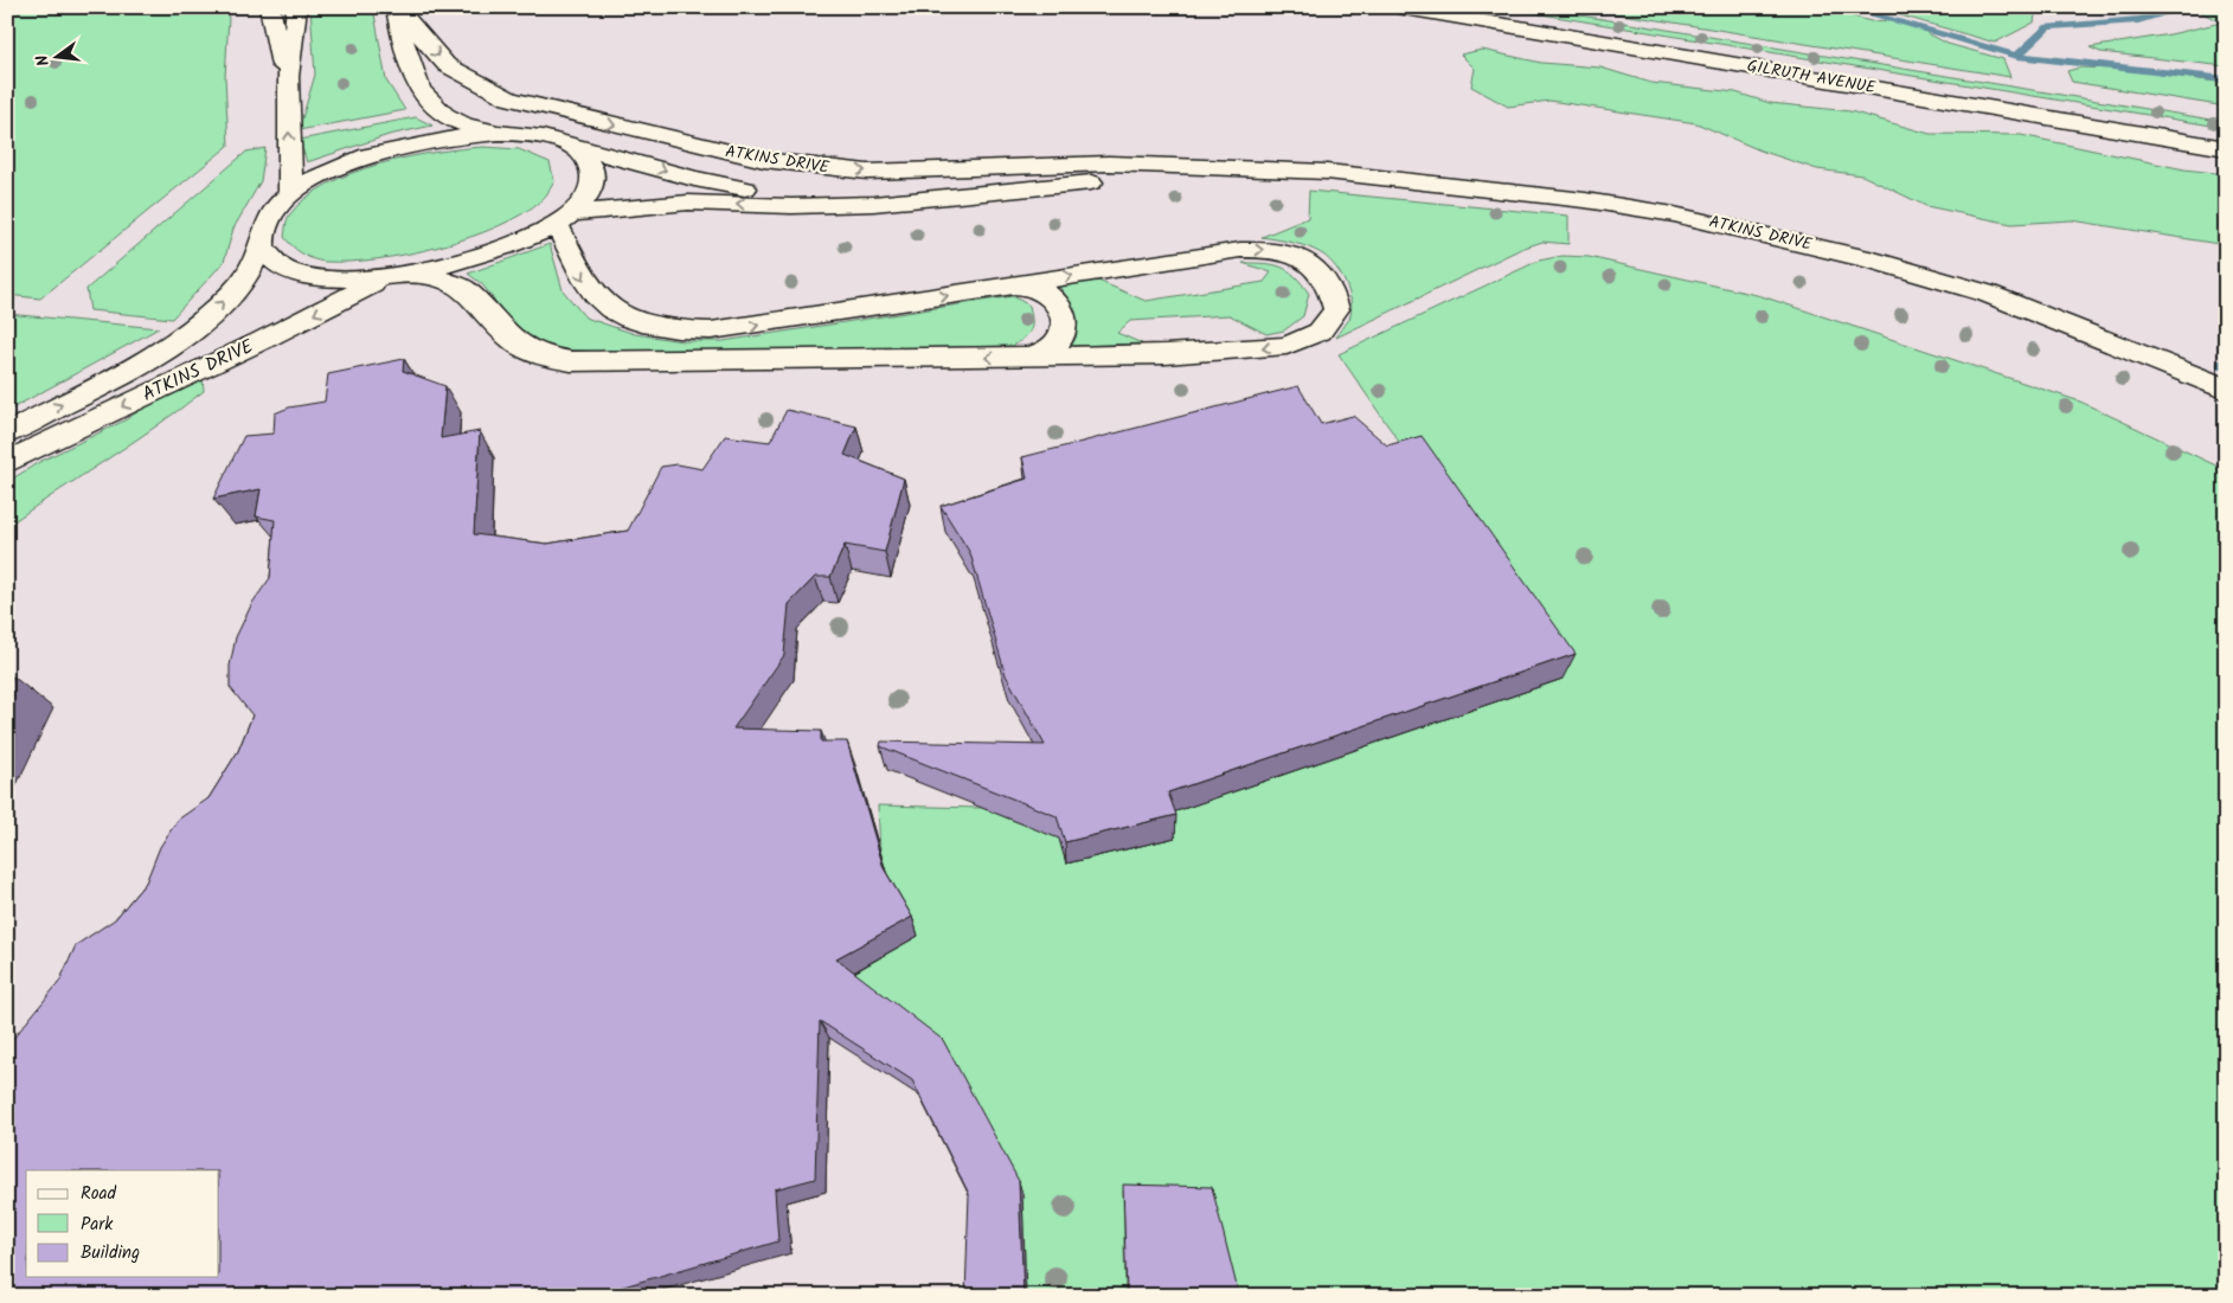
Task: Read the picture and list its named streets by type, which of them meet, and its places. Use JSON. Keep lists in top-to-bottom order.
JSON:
{
  "streets": {
    "street": ["GILRUTH AVENUE", "ATKINS DRIVE"]
  },
  "legend": ["Road", "Park", "Building"],
  "north": "left"
}
